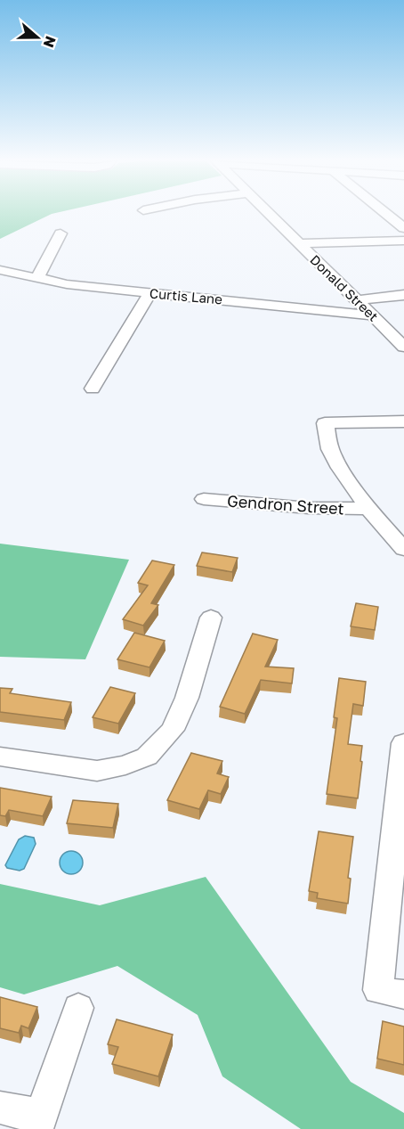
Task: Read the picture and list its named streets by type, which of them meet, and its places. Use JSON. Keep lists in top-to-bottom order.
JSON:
{
  "streets": {
    "street": ["Donald Street", "Curtis Lane", "Gendron Street"]
  },
  "crossings": [
    ["Donald Street", "Curtis Lane"]
  ],
  "north": "right"
}
